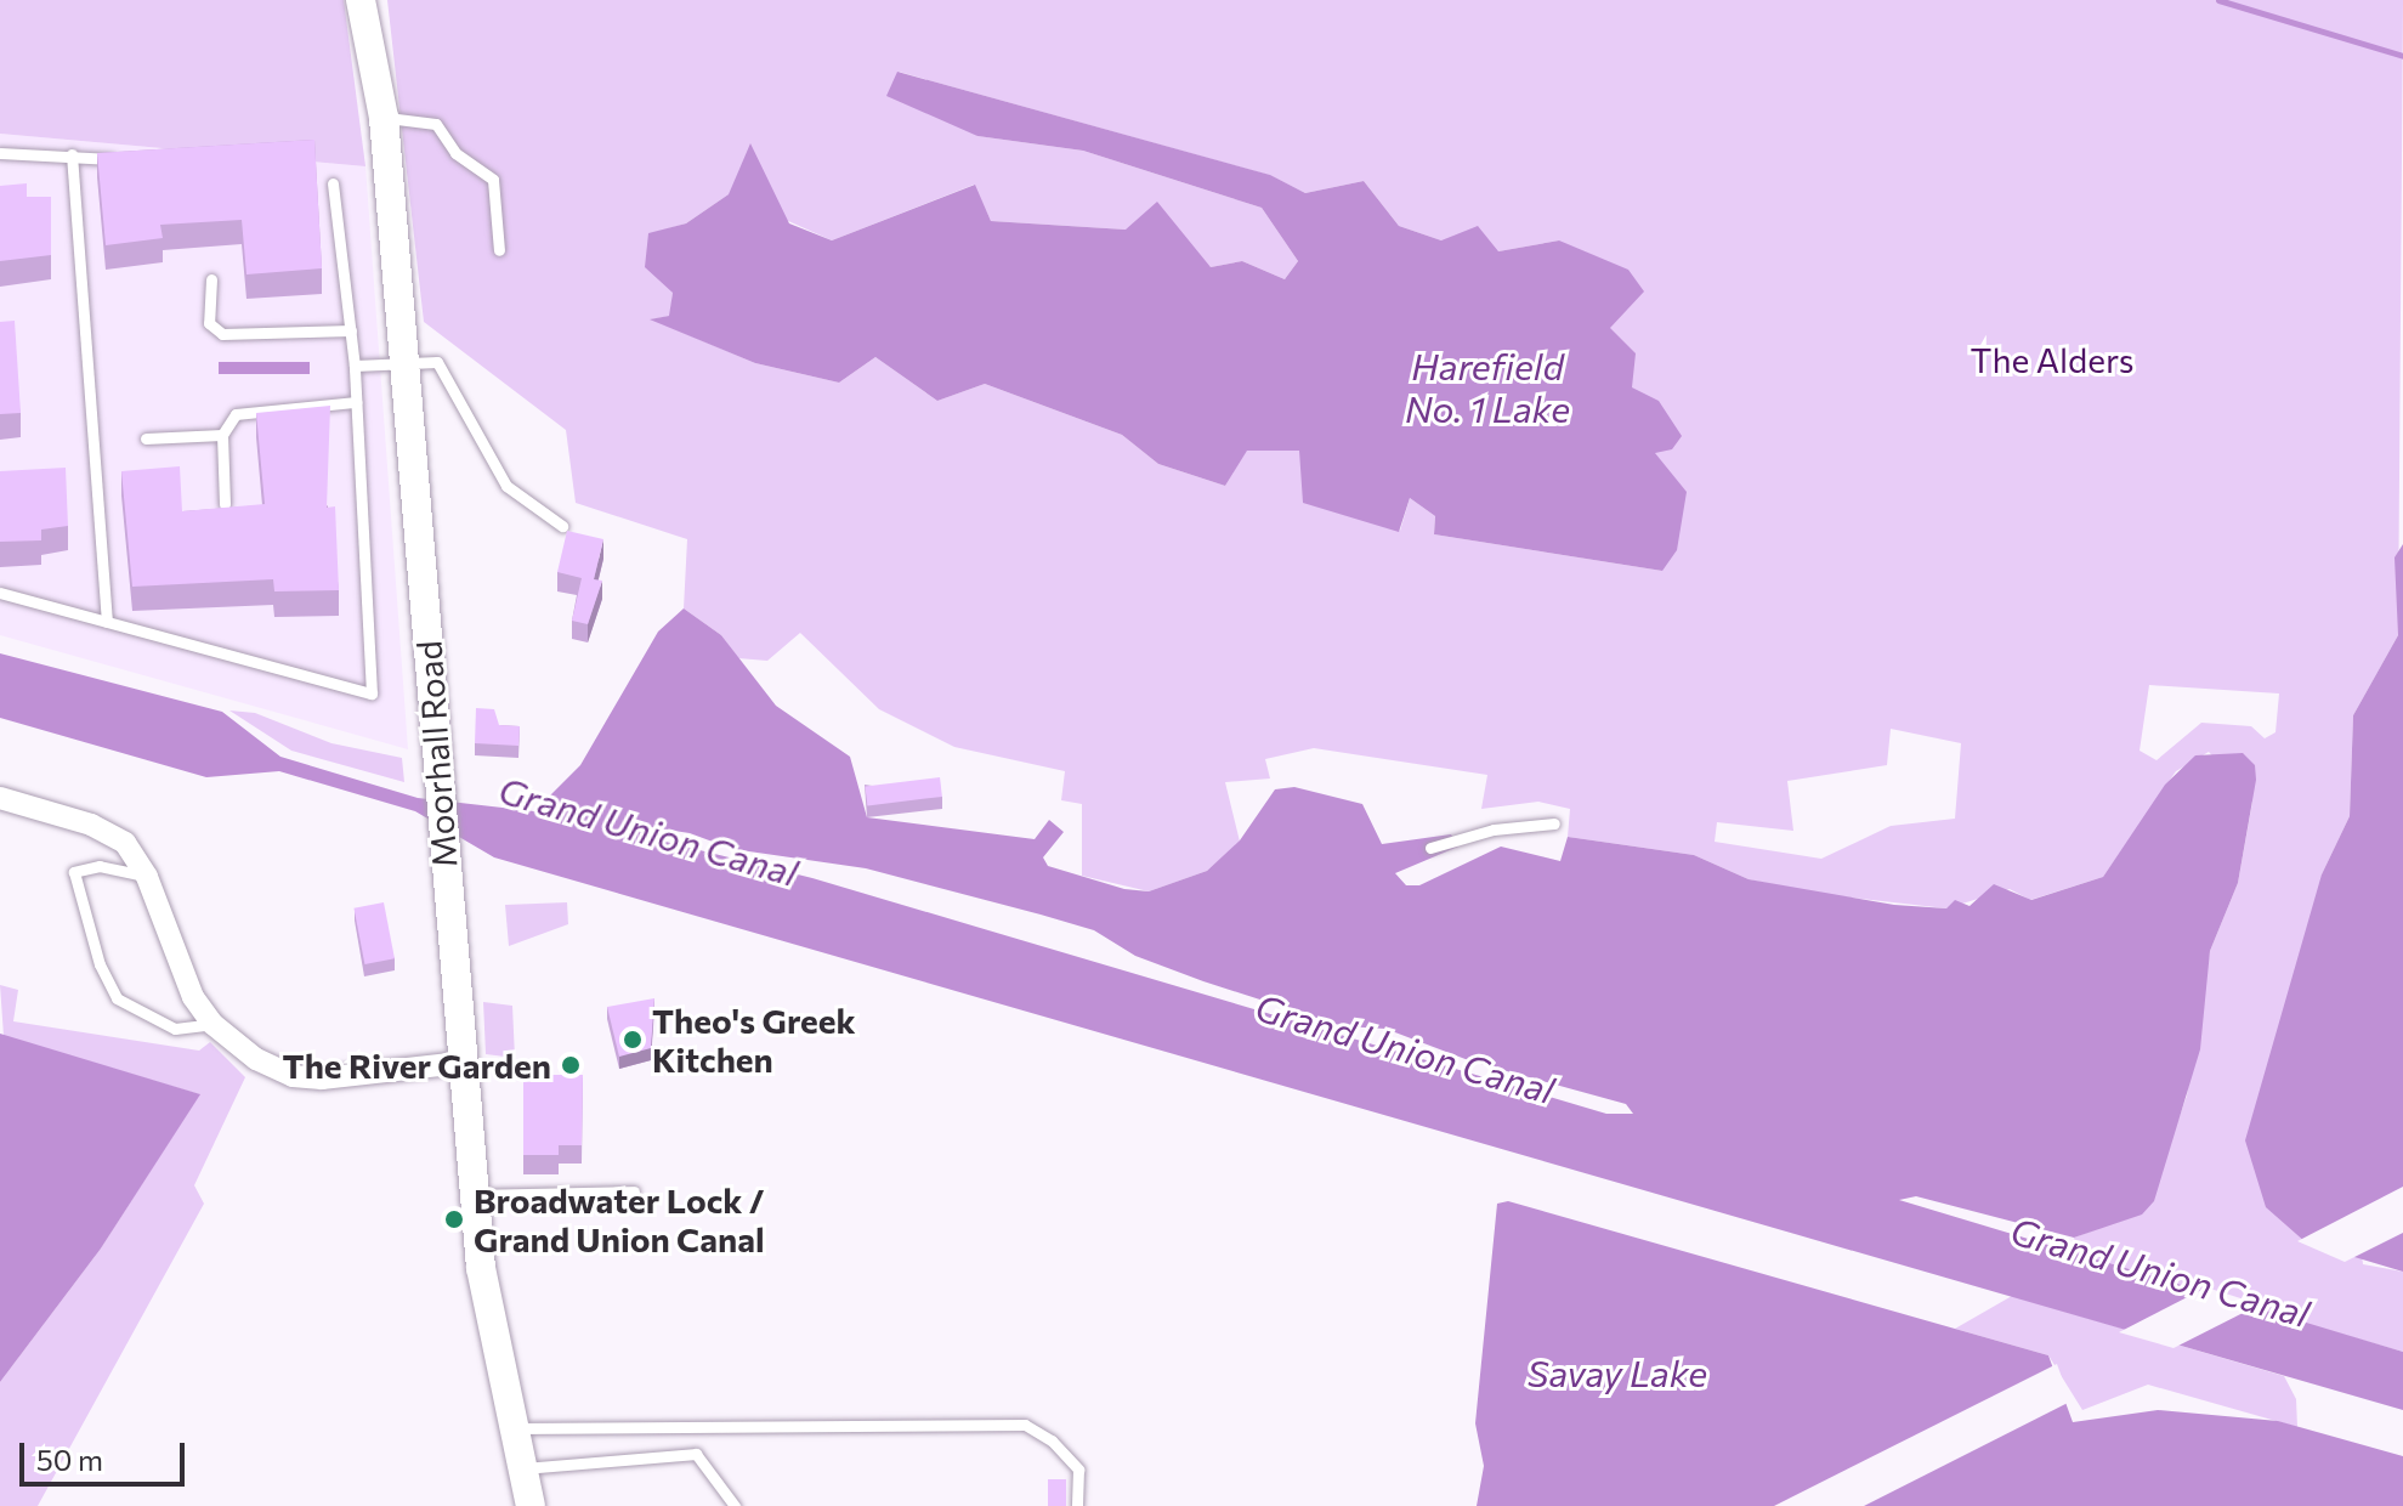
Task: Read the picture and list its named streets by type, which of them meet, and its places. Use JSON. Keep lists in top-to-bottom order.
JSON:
{
  "streets": {
    "street": ["Moorhall Road"]
  },
  "water": ["Harefield No. 1 Lake", "Grand Union Canal", "Savay Lake"],
  "parks": ["The Alders"],
  "places": ["Theo's Greek Kitchen", "The River Garden", "Broadwater Lock / Grand Union Canal"],
  "scale_bar": "50 m"
}
